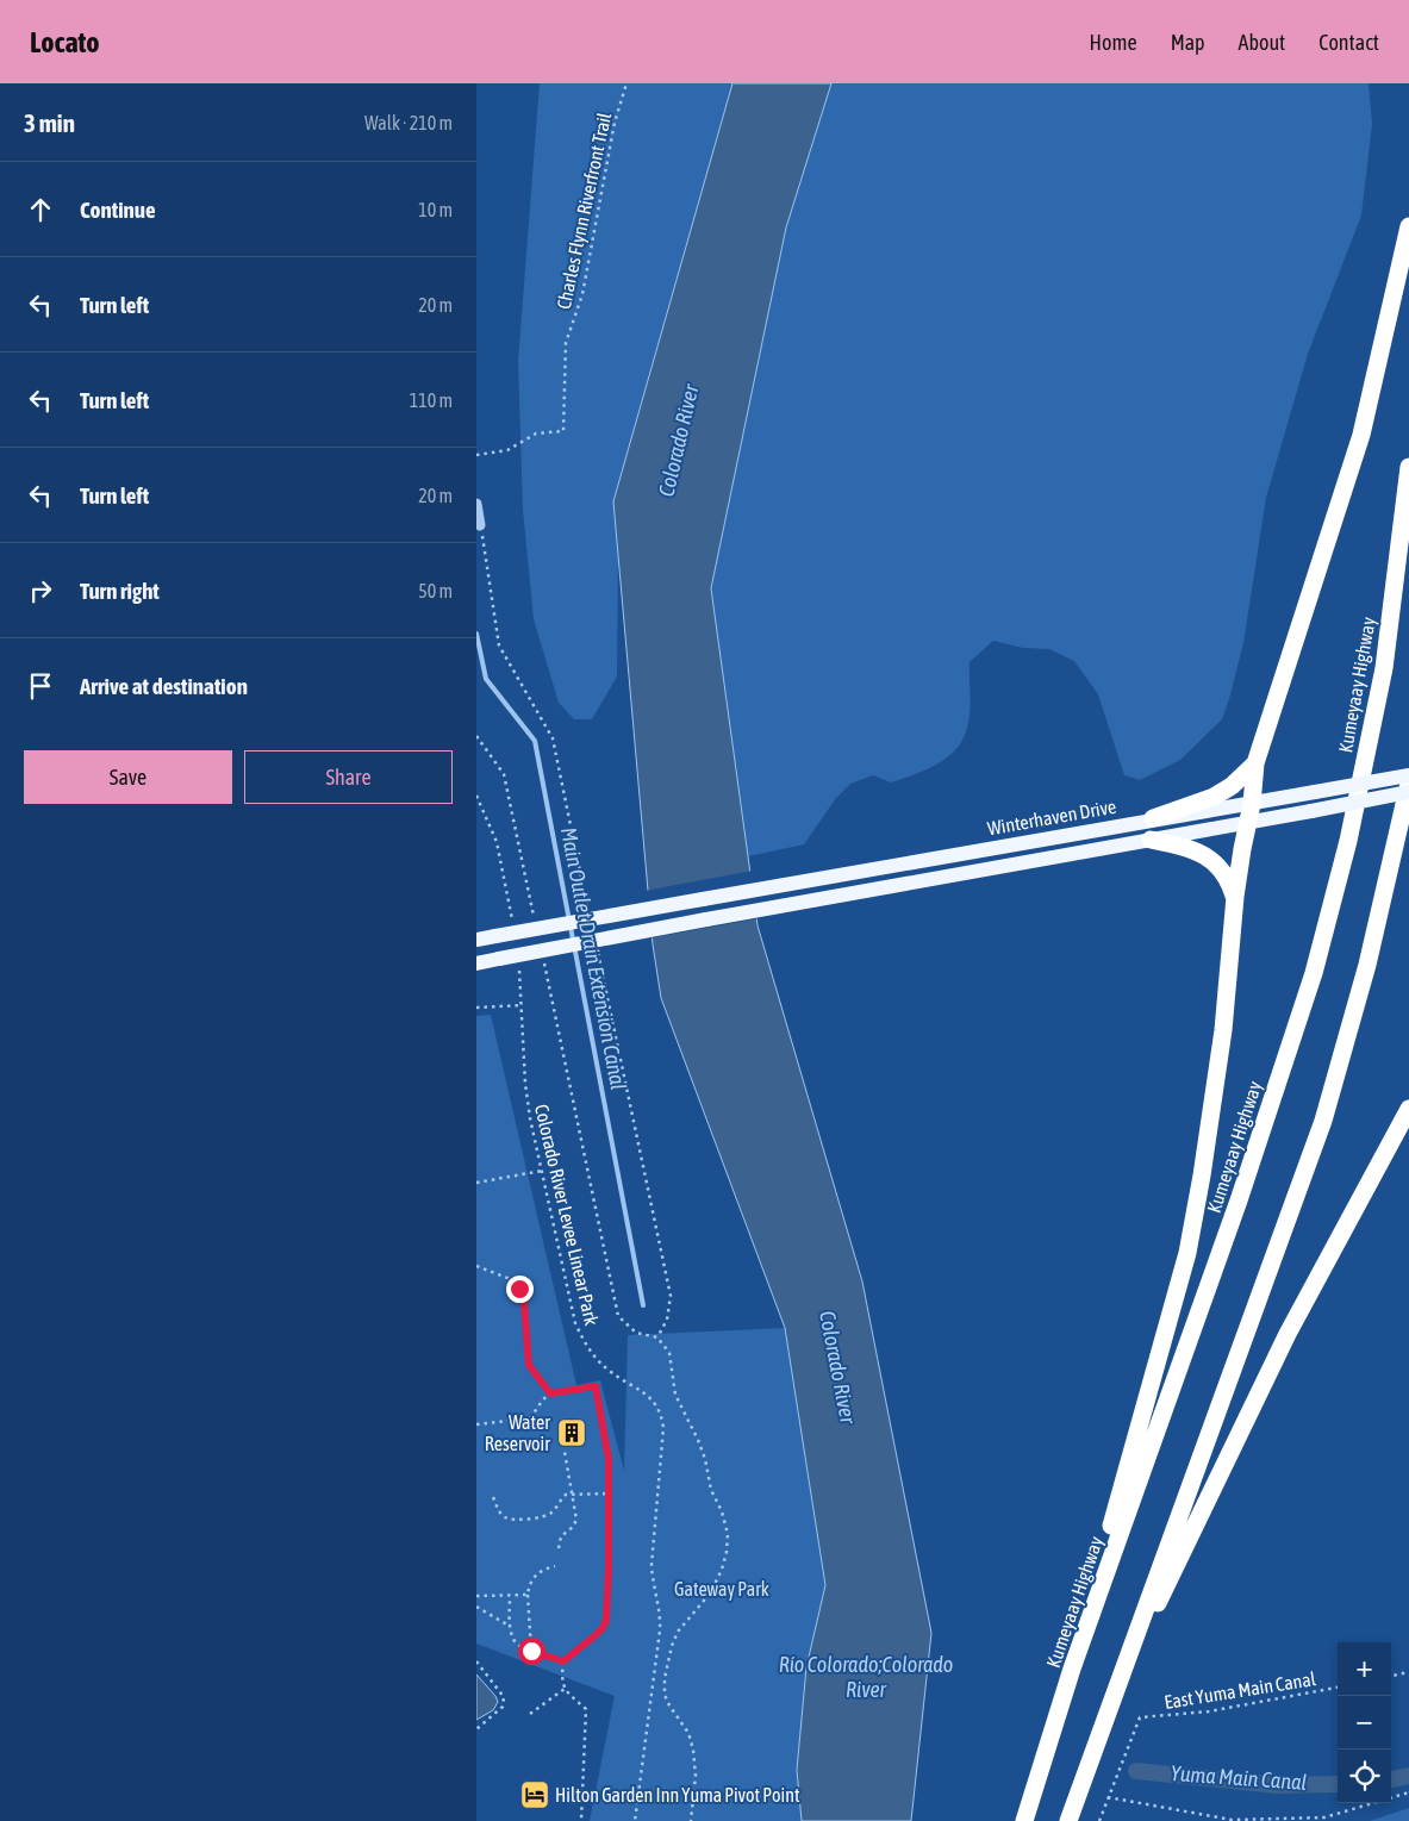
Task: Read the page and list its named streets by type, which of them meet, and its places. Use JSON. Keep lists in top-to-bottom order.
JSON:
{
  "streets": {
    "highway": ["Kumeyaay Highway"],
    "main road": ["Winterhaven Drive"],
    "path": ["Charles Flynn Riverfront Trail", "Colorado River Levee Linear Park", "East Yuma Main Canal"]
  },
  "water": [
    "Colorado River",
    "Main Outlet Drain Extension Canal",
    "Río Colorado;Colorado River",
    "Yuma Main Canal"
  ],
  "parks": ["Gateway Park"],
  "places": {
    "building": ["Water Reservoir"],
    "hotel": ["Hilton Garden Inn Yuma Pivot Point"]
  },
  "page": {
    "header": "Locato",
    "nav": [
      "Home",
      "Map",
      "About",
      "Contact"
    ],
    "heading": ["3 min", "Walk · 210 m"],
    "list": [
      ["Continue", "10 m"],
      ["Turn left", "20 m"],
      ["Turn left", "110 m"],
      ["Turn left", "20 m"],
      ["Turn right", "50 m"],
      "Arrive at destination"
    ],
    "buttons": ["Save", "Share"],
    "map_buttons": ["+", "−"]
  }
}
